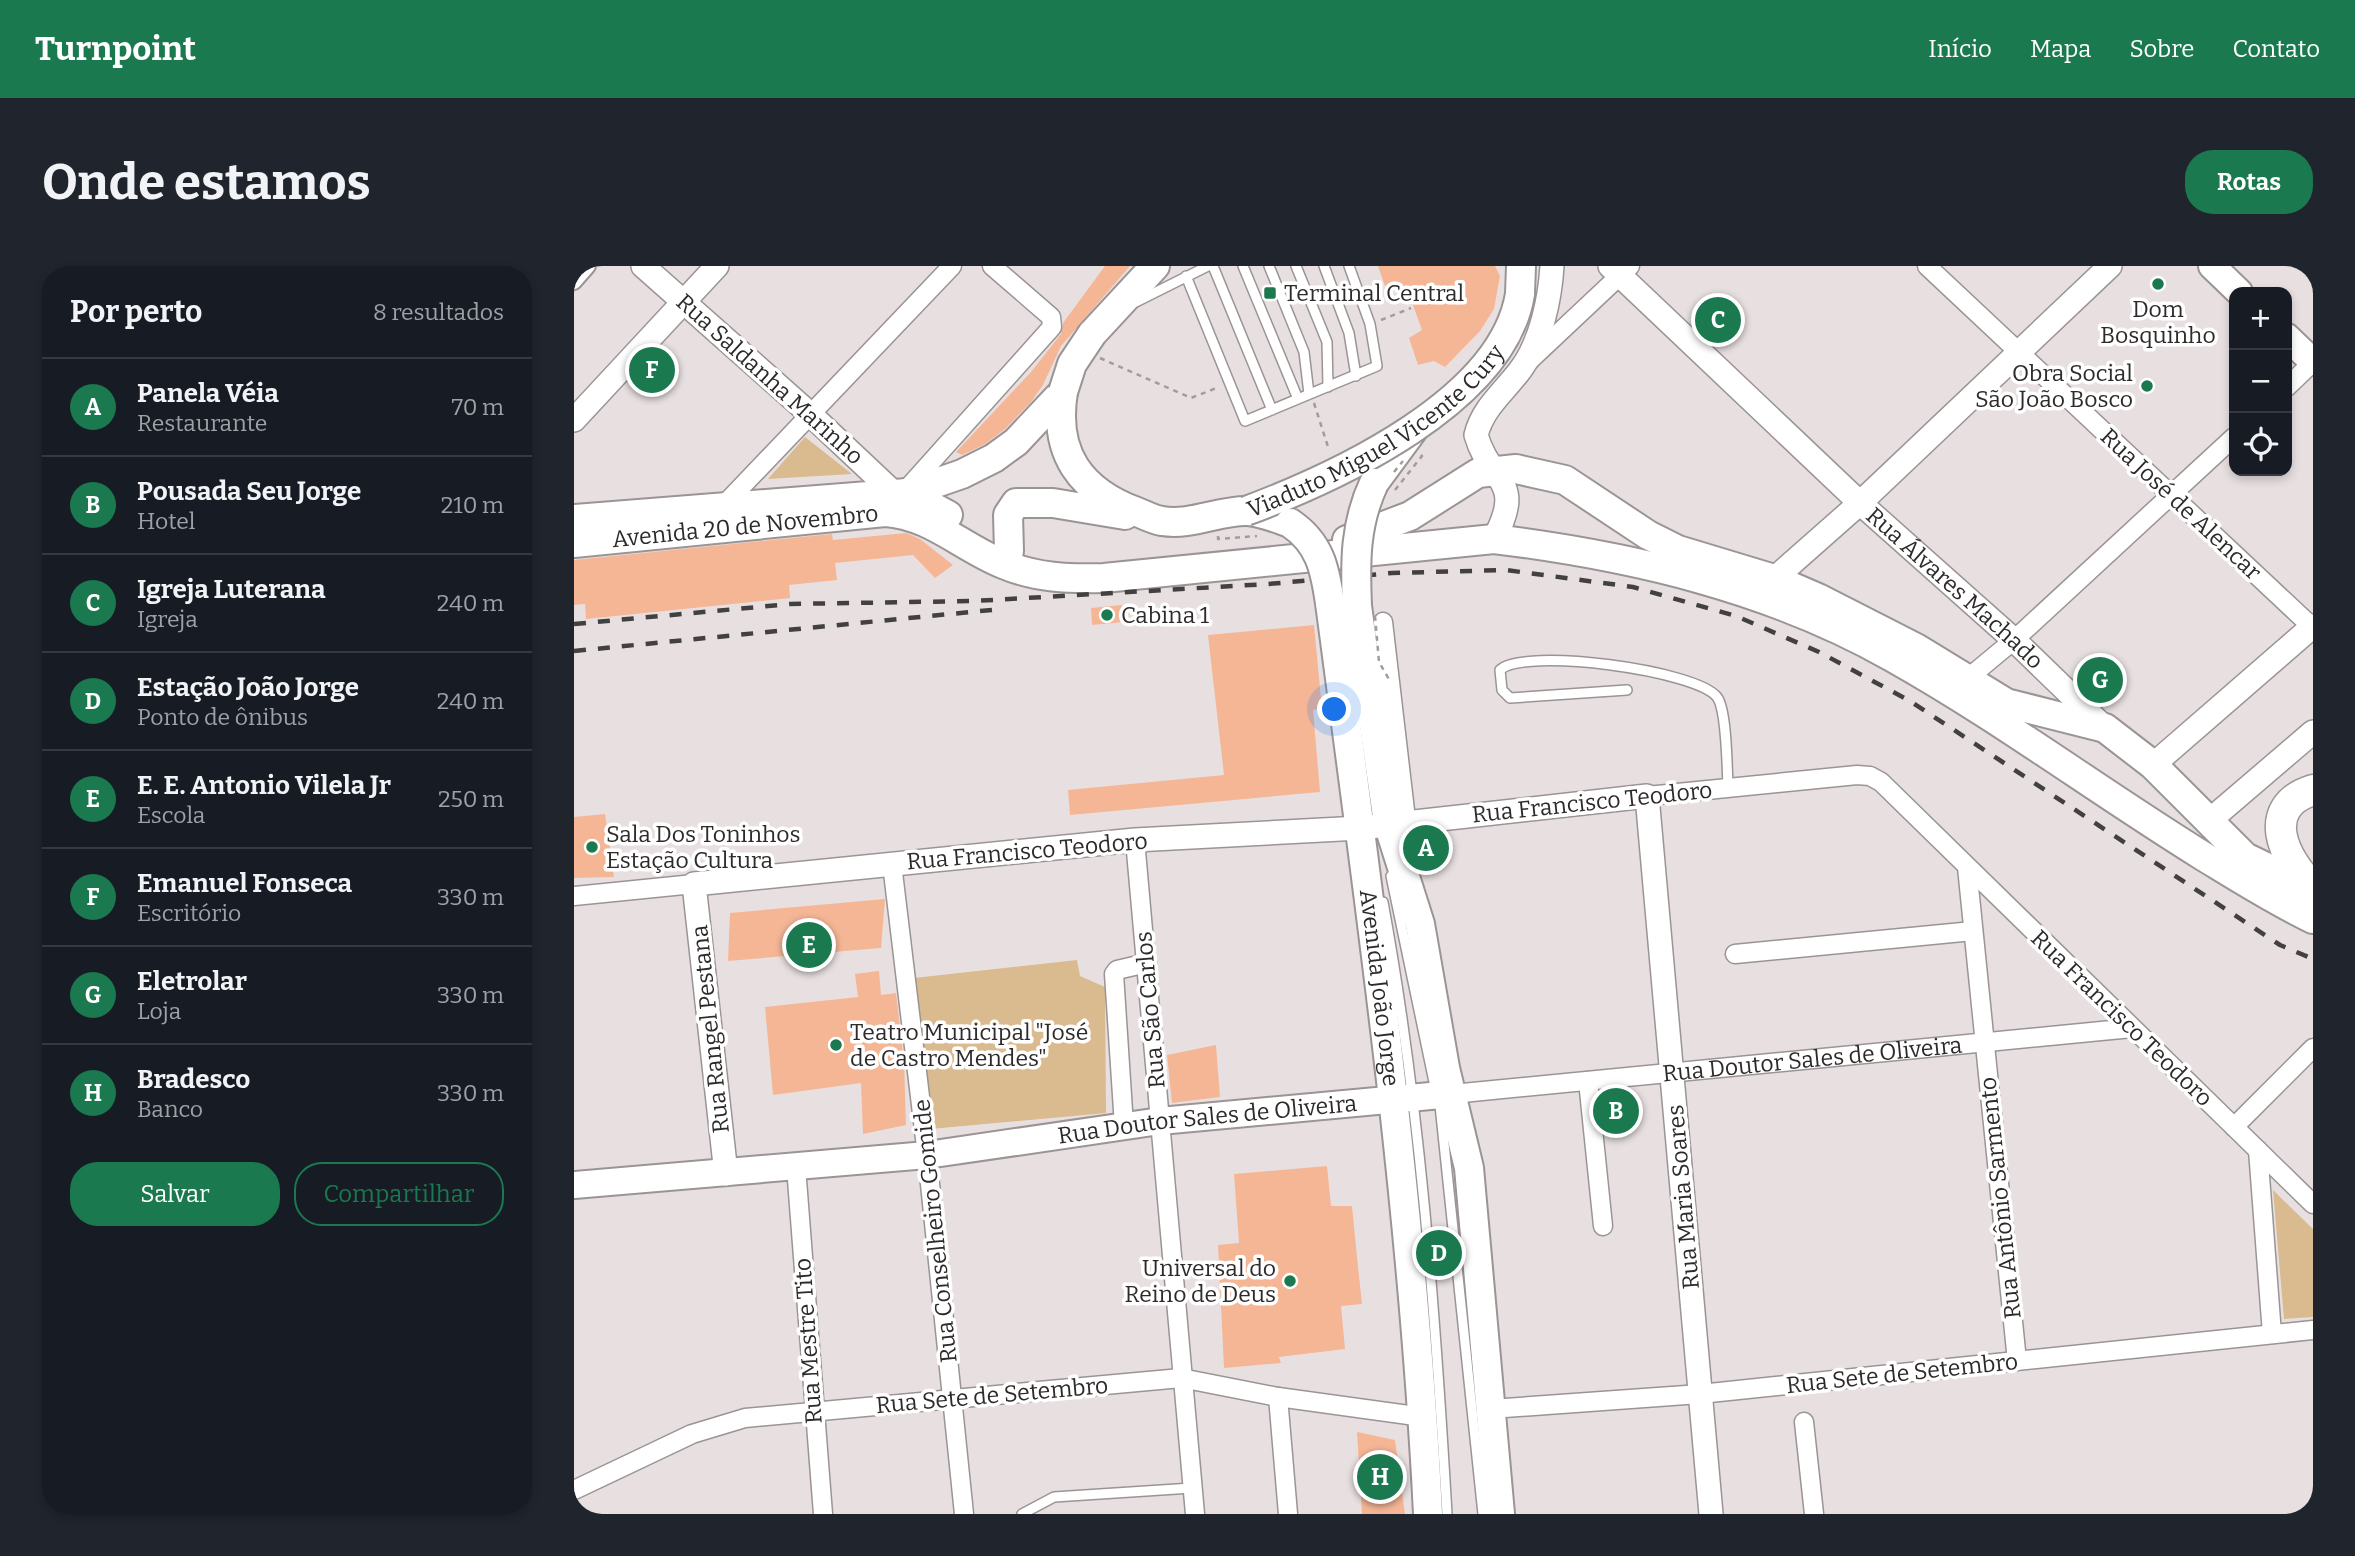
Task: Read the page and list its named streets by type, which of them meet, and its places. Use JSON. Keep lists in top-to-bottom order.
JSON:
{
  "streets": {
    "main road": [
      "Viaduto Miguel Vicente Cury",
      "Avenida 20 de Novembro",
      "Rua Álvares Machado",
      "Avenida João Jorge",
      "Rua Doutor Sales de Oliveira"
    ],
    "street": [
      "Rua Saldanha Marinho",
      "Rua José de Alencar",
      "Rua Francisco Teodoro",
      "Rua São Carlos",
      "Rua Rangel Pestana",
      "Rua Maria Soares",
      "Rua Antônio Sarmento",
      "Rua Conselheiro Gomide",
      "Rua Mestre Tito",
      "Rua Sete de Setembro"
    ]
  },
  "crossings": [
    ["Rua Saldanha Marinho", "Avenida 20 de Novembro"],
    ["Viaduto Miguel Vicente Cury", "Avenida João Jorge"],
    ["Rua Francisco Teodoro", "Avenida João Jorge"],
    ["Rua Francisco Teodoro", "Rua São Carlos"],
    ["Rua Francisco Teodoro", "Rua Rangel Pestana"],
    ["Rua Francisco Teodoro", "Rua Doutor Sales de Oliveira"],
    ["Rua Francisco Teodoro", "Rua Maria Soares"],
    ["Rua Francisco Teodoro", "Rua Antônio Sarmento"],
    ["Rua Francisco Teodoro", "Rua Conselheiro Gomide"],
    ["Avenida João Jorge", "Rua Doutor Sales de Oliveira"],
    ["Avenida João Jorge", "Rua Sete de Setembro"],
    ["Rua São Carlos", "Rua Doutor Sales de Oliveira"],
    ["Rua São Carlos", "Rua Sete de Setembro"],
    ["Rua Rangel Pestana", "Rua Doutor Sales de Oliveira"],
    ["Rua Doutor Sales de Oliveira", "Rua Maria Soares"],
    ["Rua Doutor Sales de Oliveira", "Rua Antônio Sarmento"],
    ["Rua Doutor Sales de Oliveira", "Rua Conselheiro Gomide"],
    ["Rua Doutor Sales de Oliveira", "Rua Mestre Tito"],
    ["Rua Maria Soares", "Rua Sete de Setembro"],
    ["Rua Antônio Sarmento", "Rua Sete de Setembro"],
    ["Rua Conselheiro Gomide", "Rua Sete de Setembro"],
    ["Rua Mestre Tito", "Rua Sete de Setembro"]
  ],
  "places": {
    "other": [
      "Dom Bosquinho",
      "Obra Social São João Bosco",
      "Cabina 1",
      "Sala Dos Toninhos Estação Cultura",
      "Teatro Municipal \"José de Castro Mendes\"",
      "Universal do Reino de Deus"
    ],
    "transit": ["Terminal Central"]
  },
  "page": {
    "header": "Turnpoint",
    "nav": [
      "Início",
      "Mapa",
      "Sobre",
      "Contato"
    ],
    "buttons": [
      "Rotas",
      ["Salvar", "Compartilhar"]
    ],
    "title": "Onde estamos",
    "heading": ["Por perto", "8 resultados"],
    "map_buttons": ["+", "−"],
    "pins": [
      "C",
      "F",
      "G",
      "A",
      "E",
      "B",
      "D",
      "H"
    ],
    "list": [
      {
        "mark": "A",
        "name": "Panela Véia",
        "note": "Restaurante",
        "value": "70 m"
      },
      {
        "mark": "B",
        "name": "Pousada Seu Jorge",
        "note": "Hotel",
        "value": "210 m"
      },
      {
        "mark": "C",
        "name": "Igreja Luterana",
        "note": "Igreja",
        "value": "240 m"
      },
      {
        "mark": "D",
        "name": "Estação João Jorge",
        "note": "Ponto de ônibus",
        "value": "240 m"
      },
      {
        "mark": "E",
        "name": "E. E. Antonio Vilela Jr",
        "note": "Escola",
        "value": "250 m"
      },
      {
        "mark": "F",
        "name": "Emanuel Fonseca",
        "note": "Escritório",
        "value": "330 m"
      },
      {
        "mark": "G",
        "name": "Eletrolar",
        "note": "Loja",
        "value": "330 m"
      },
      {
        "mark": "H",
        "name": "Bradesco",
        "note": "Banco",
        "value": "330 m"
      }
    ]
  }
}
